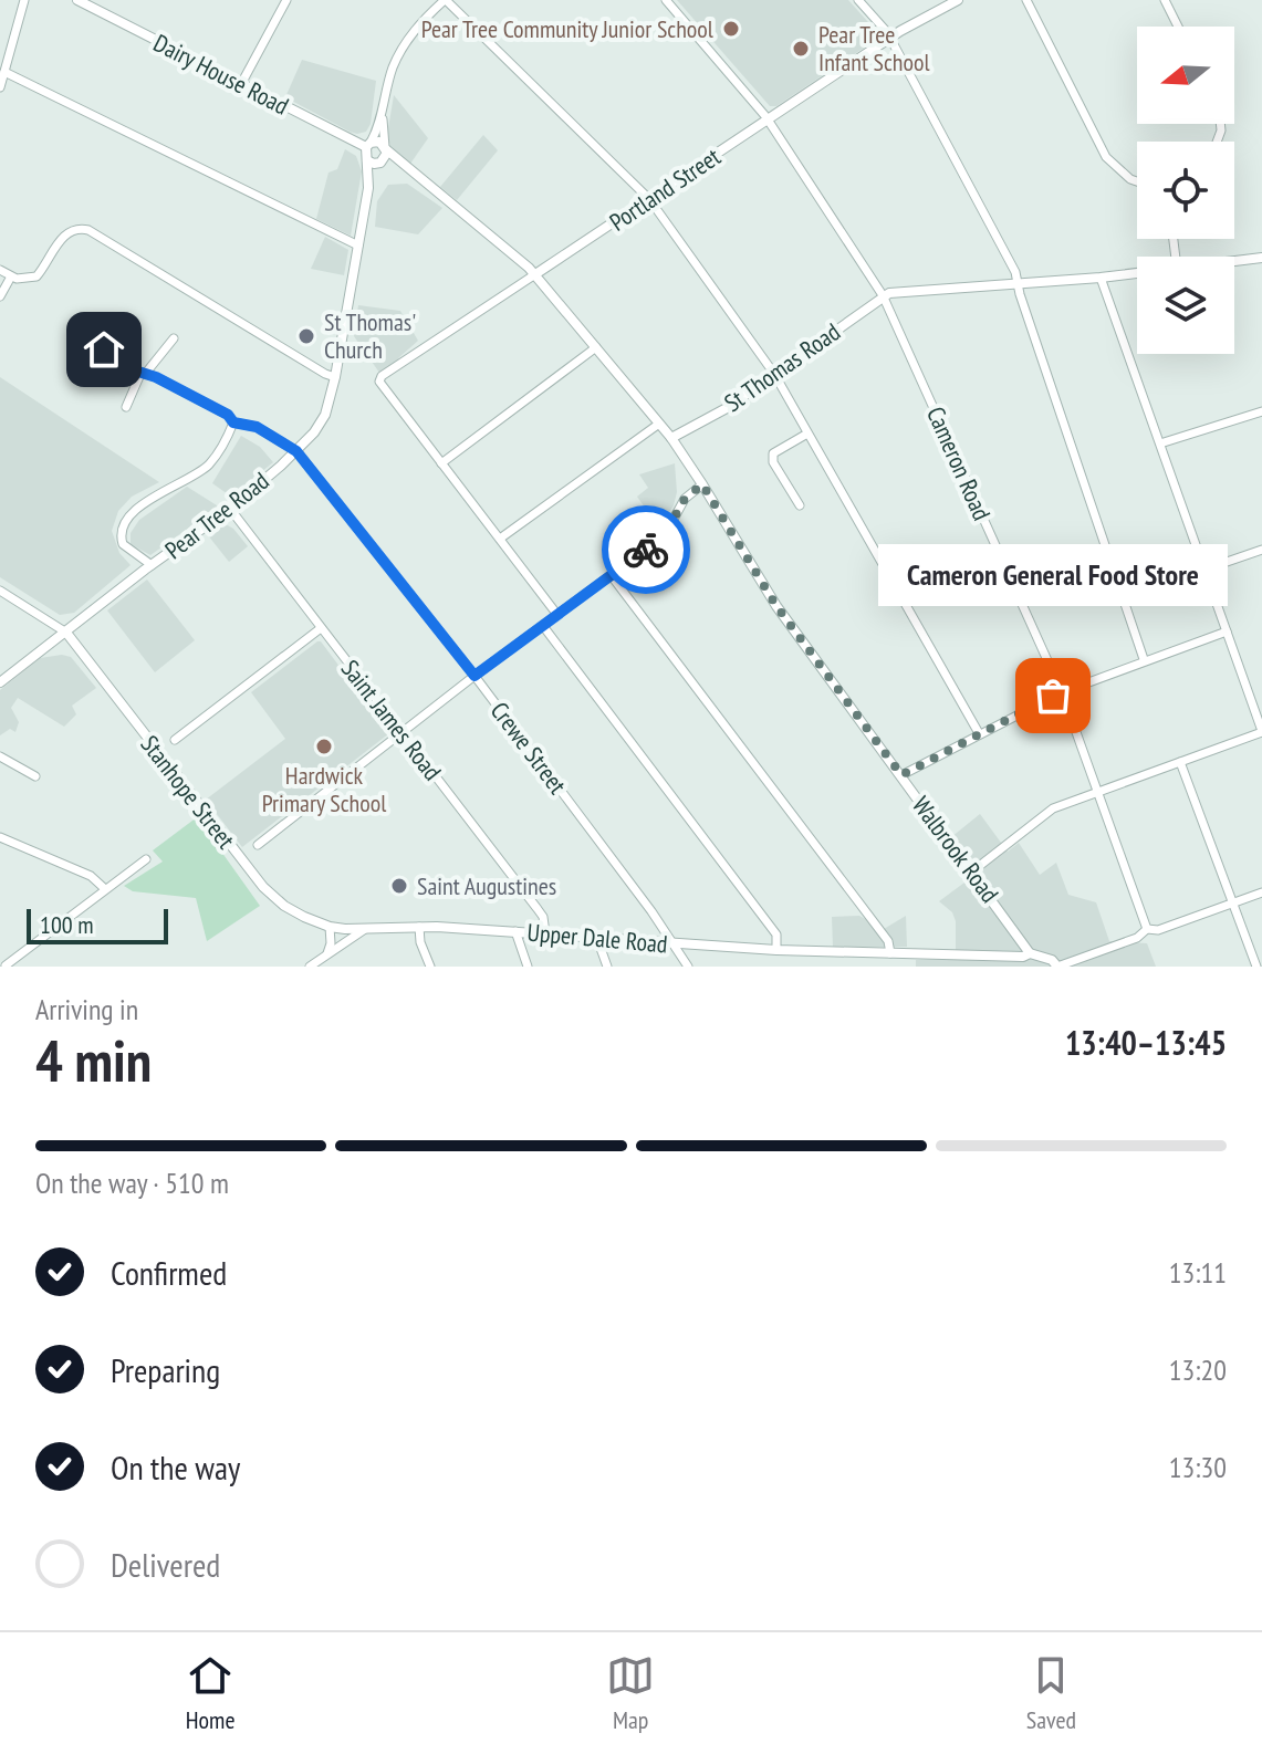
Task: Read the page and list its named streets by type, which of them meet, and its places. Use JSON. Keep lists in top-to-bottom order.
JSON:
{
  "streets": {
    "street": [
      "Dairy House Road",
      "Portland Street",
      "St Thomas Road",
      "Cameron Road",
      "Pear Tree Road",
      "Saint James Road",
      "Crewe Street",
      "Stanhope Street",
      "Walbrook Road",
      "Upper Dale Road"
    ]
  },
  "crossings": [
    ["Dairy House Road", "Pear Tree Road"],
    ["Portland Street", "Cameron Road"],
    ["St Thomas Road", "Cameron Road"],
    ["St Thomas Road", "Walbrook Road"],
    ["Pear Tree Road", "Saint James Road"],
    ["Pear Tree Road", "Crewe Street"],
    ["Pear Tree Road", "Stanhope Street"],
    ["Saint James Road", "Upper Dale Road"],
    ["Crewe Street", "Upper Dale Road"],
    ["Stanhope Street", "Upper Dale Road"],
    ["Walbrook Road", "Upper Dale Road"]
  ],
  "places": [
    "Pear Tree Community Junior School",
    "Pear Tree Infant School",
    "St Thomas' Church",
    "Cameron General Food Store",
    "Hardwick Primary School",
    "Saint Augustines"
  ],
  "scale_bar": "100 m",
  "north": "left",
  "page": {
    "bubble": "Cameron General Food Store",
    "scale": "100 m",
    "heading": ["4 min", "Arriving in", "13:40–13:45"],
    "bar": "On the way · 510 m",
    "list": [
      ["Confirmed", "13:11"],
      ["Preparing", "13:20"],
      ["On the way", "13:30"],
      "Delivered"
    ],
    "tabs": ["Home", "Map", "Saved"]
  }
}
